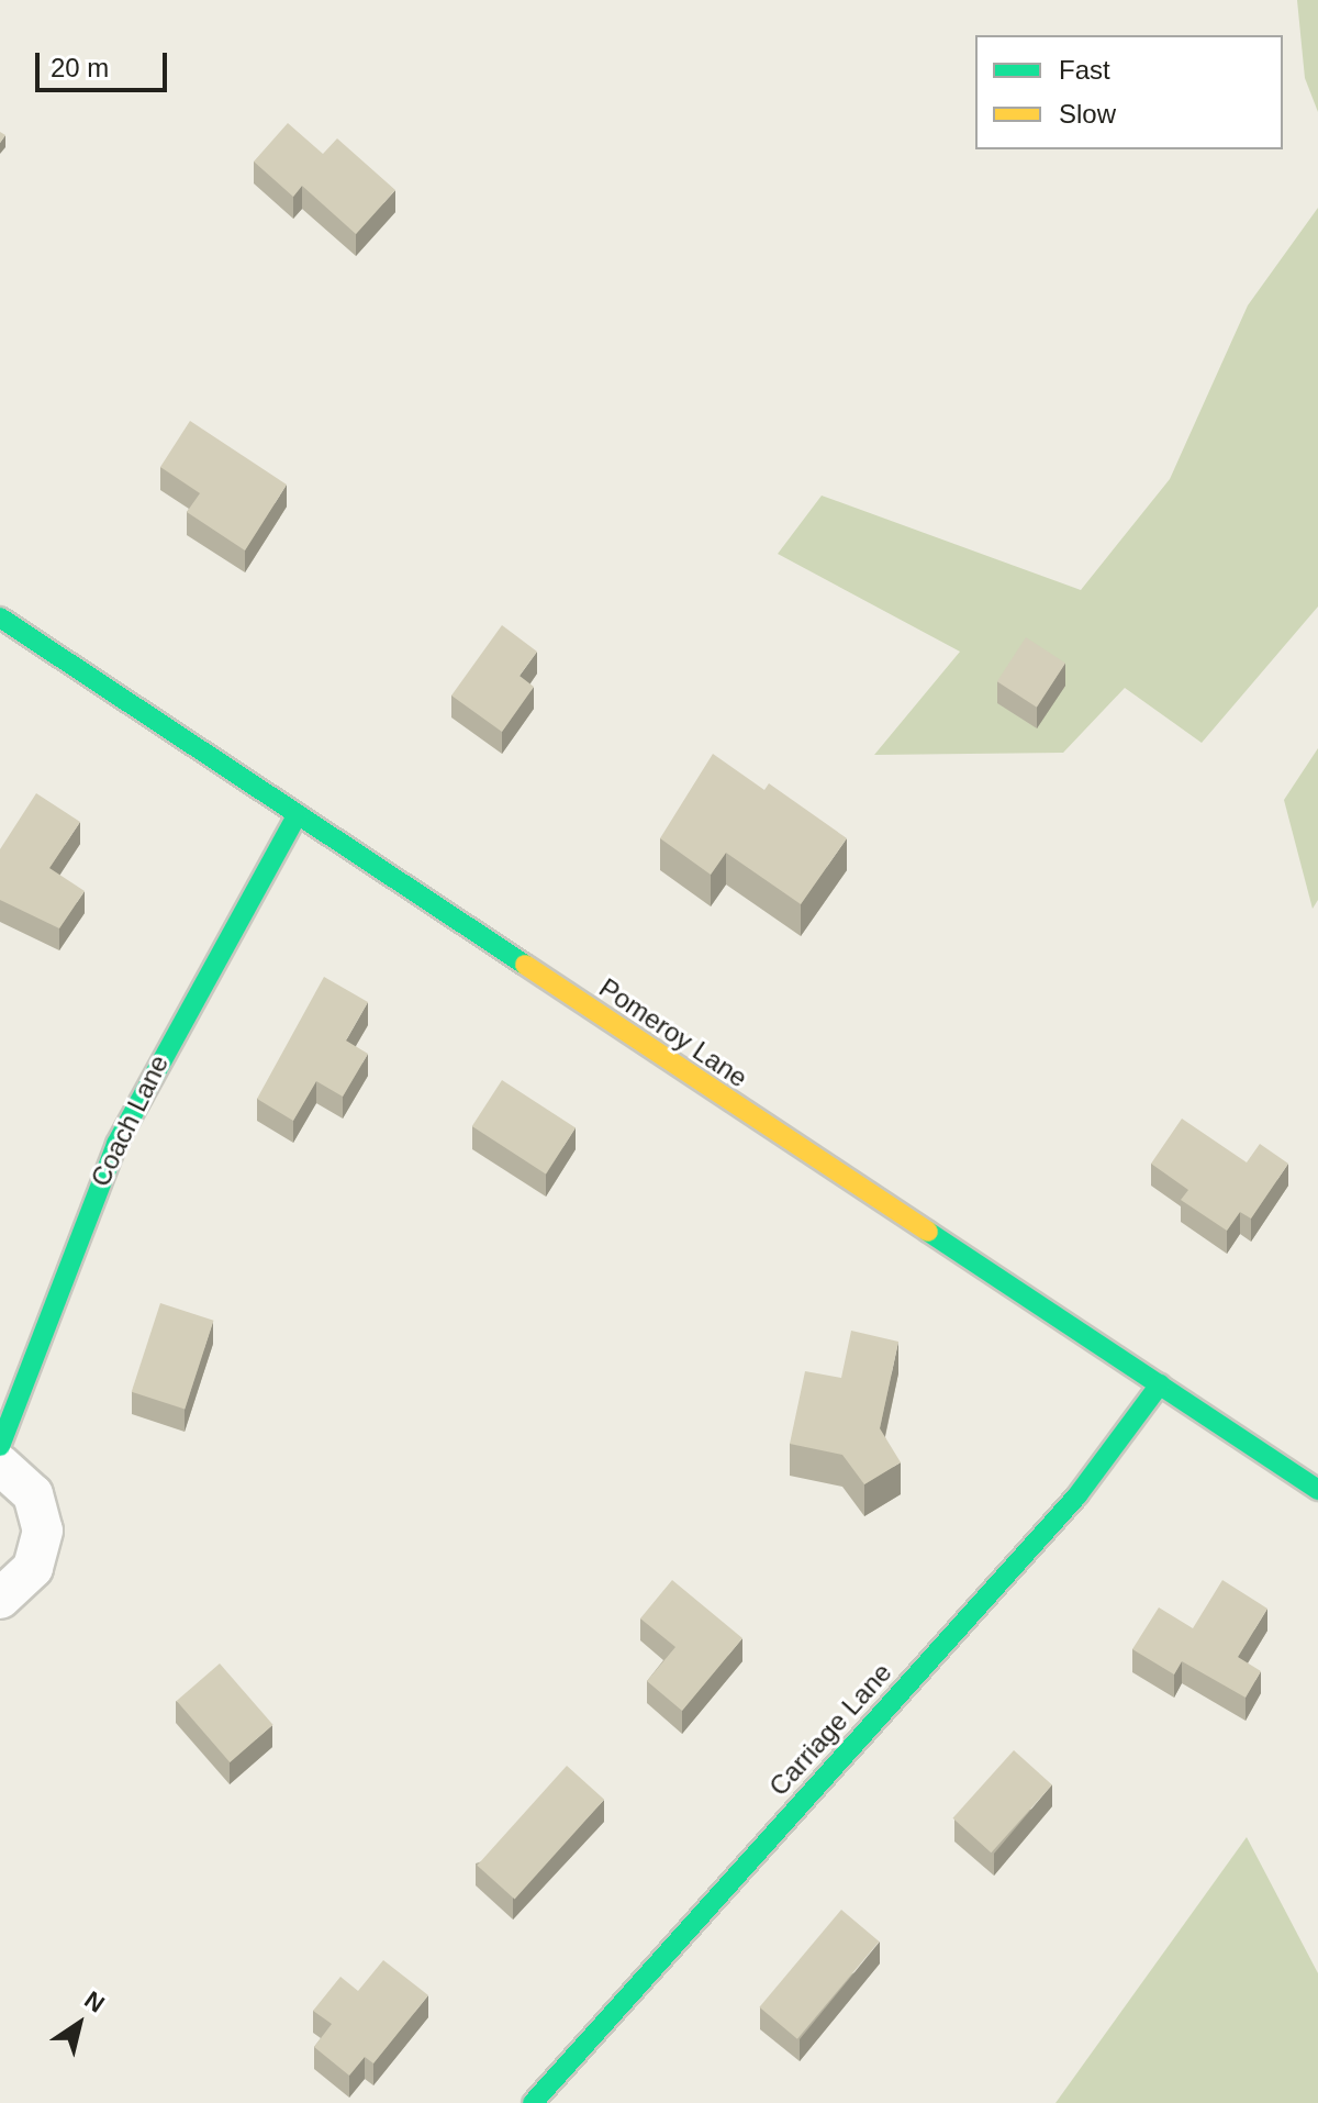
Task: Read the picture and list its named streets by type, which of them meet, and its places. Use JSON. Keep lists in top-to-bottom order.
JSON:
{
  "streets": {
    "street": ["Pomeroy Lane", "Coach Lane", "Carriage Lane"]
  },
  "crossings": [
    ["Pomeroy Lane", "Coach Lane"],
    ["Pomeroy Lane", "Carriage Lane"]
  ],
  "legend": ["Fast", "Slow"],
  "scale_bar": "20 m",
  "north": "top right"
}
